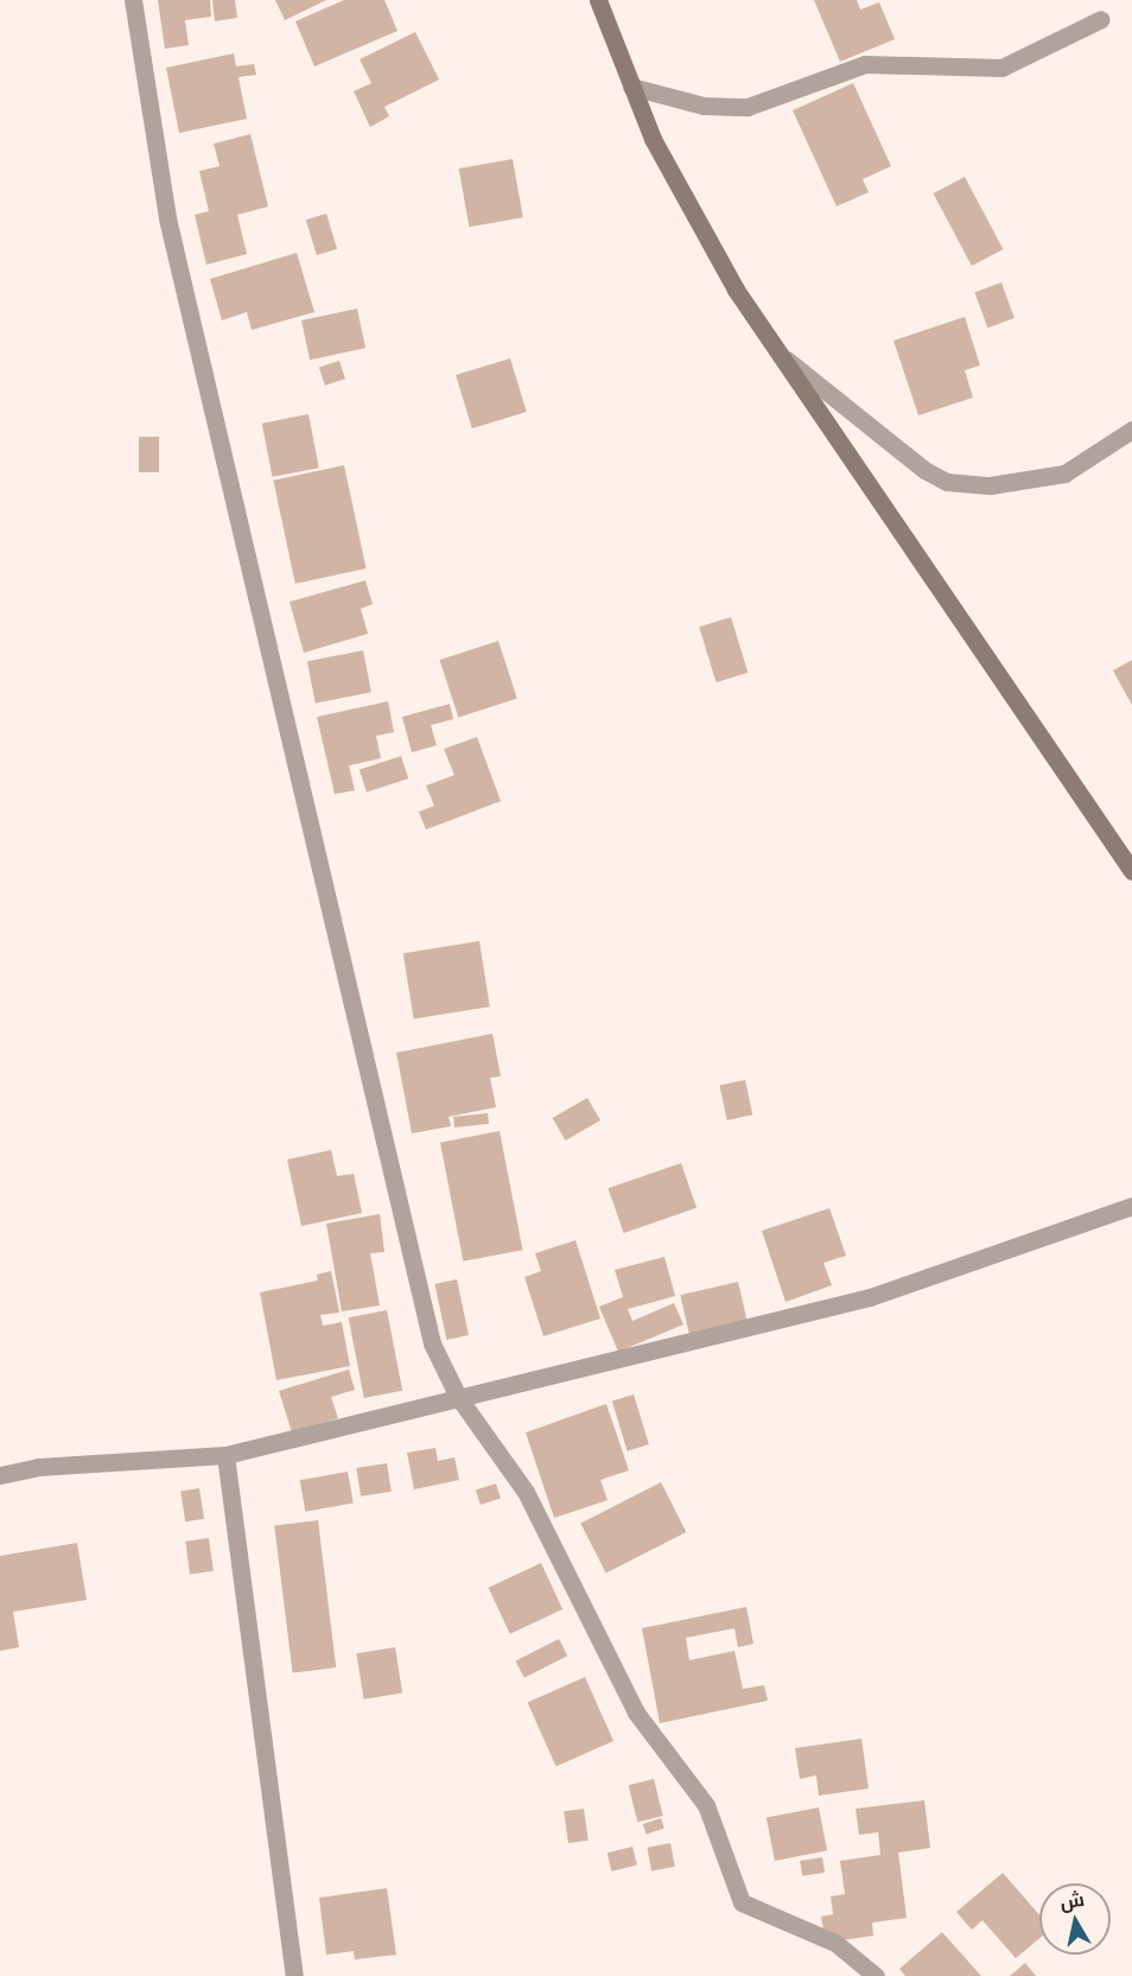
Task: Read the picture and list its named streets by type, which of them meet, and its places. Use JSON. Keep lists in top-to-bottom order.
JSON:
{
  "north": "top"
}
